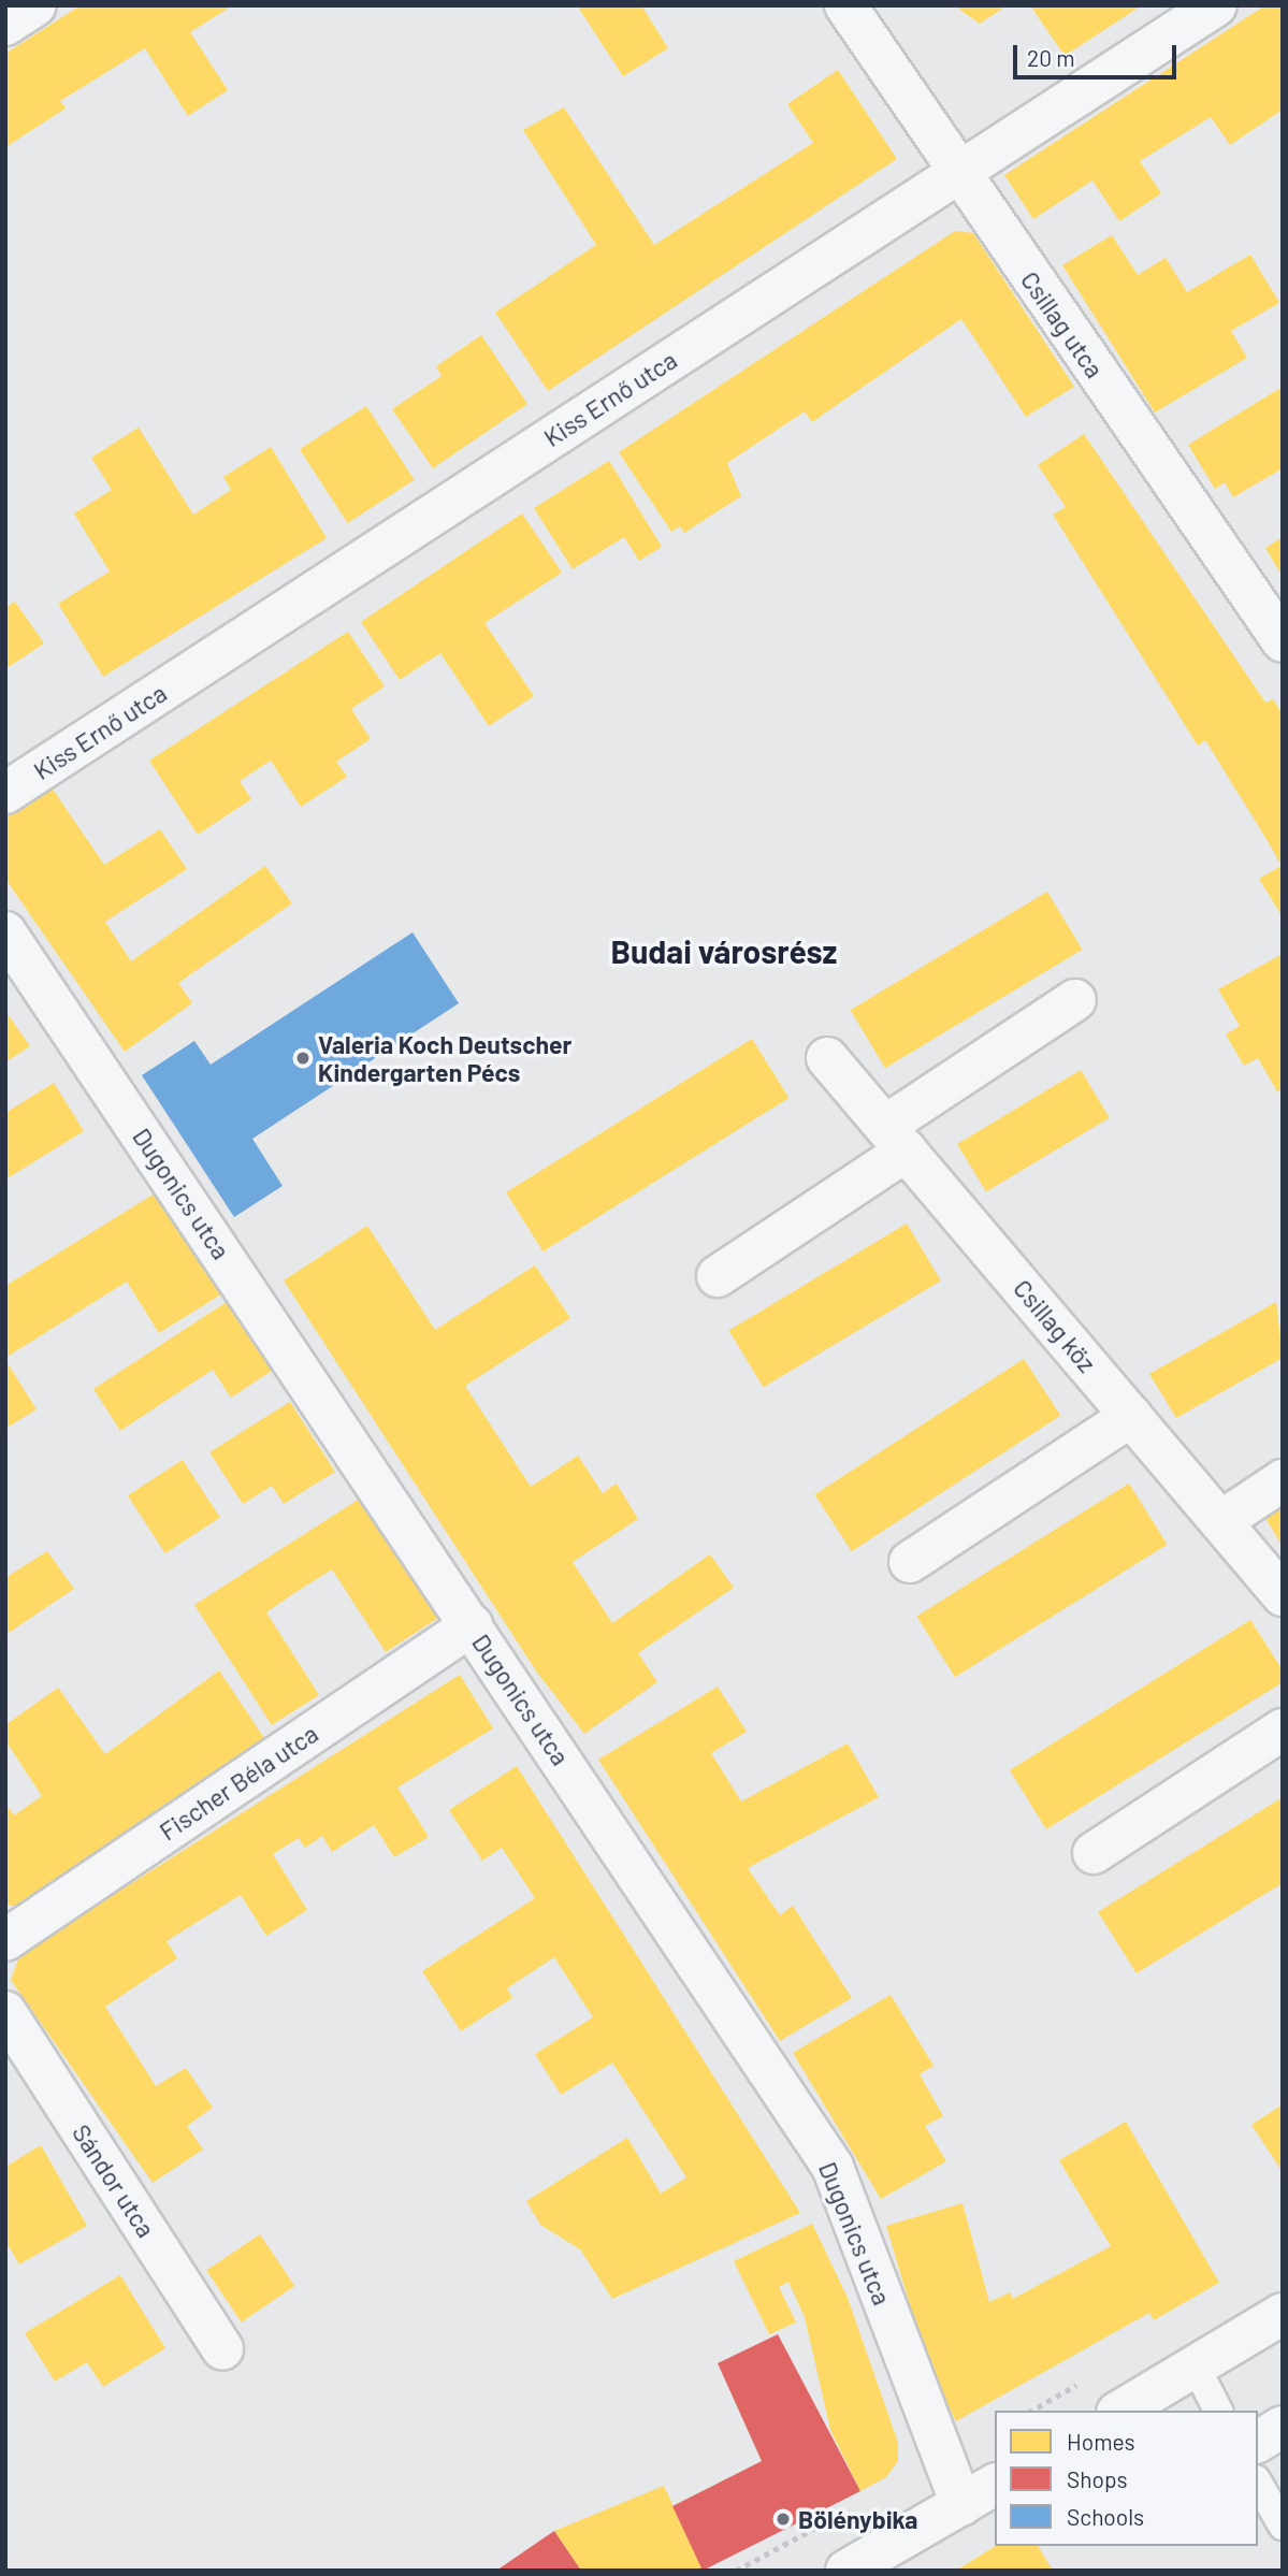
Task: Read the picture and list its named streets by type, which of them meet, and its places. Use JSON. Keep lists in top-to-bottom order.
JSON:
{
  "streets": {
    "street": [
      "Csillag utca",
      "Kiss Ernő utca",
      "Dugonics utca",
      "Csillag köz",
      "Fischer Béla utca",
      "Sándor utca"
    ]
  },
  "crossings": [
    ["Csillag utca", "Kiss Ernő utca"],
    ["Dugonics utca", "Fischer Béla utca"]
  ],
  "districts": ["Budai városrész"],
  "places": ["Valeria Koch Deutscher Kindergarten Pécs", "Bölénybika"],
  "legend": ["Homes", "Shops", "Schools"],
  "scale_bar": "20 m"
}
